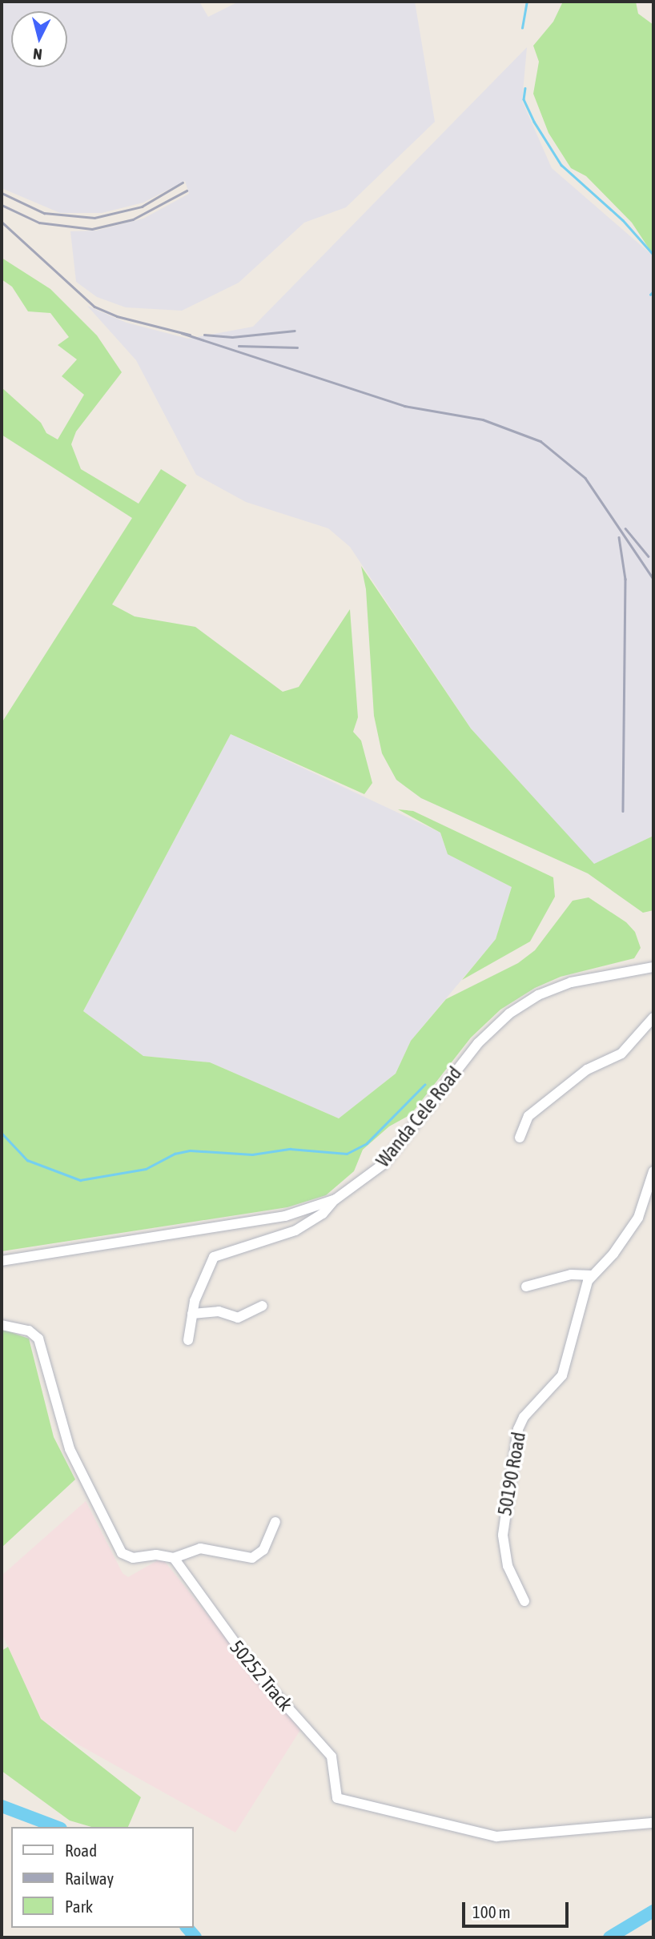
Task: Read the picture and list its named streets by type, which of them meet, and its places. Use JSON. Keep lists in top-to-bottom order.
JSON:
{
  "streets": {
    "street": ["Wanda Cele Road", "50190 Road", "50252 Track"]
  },
  "legend": ["Road", "Railway", "Park"],
  "scale_bar": "100 m",
  "north": "bottom"
}
